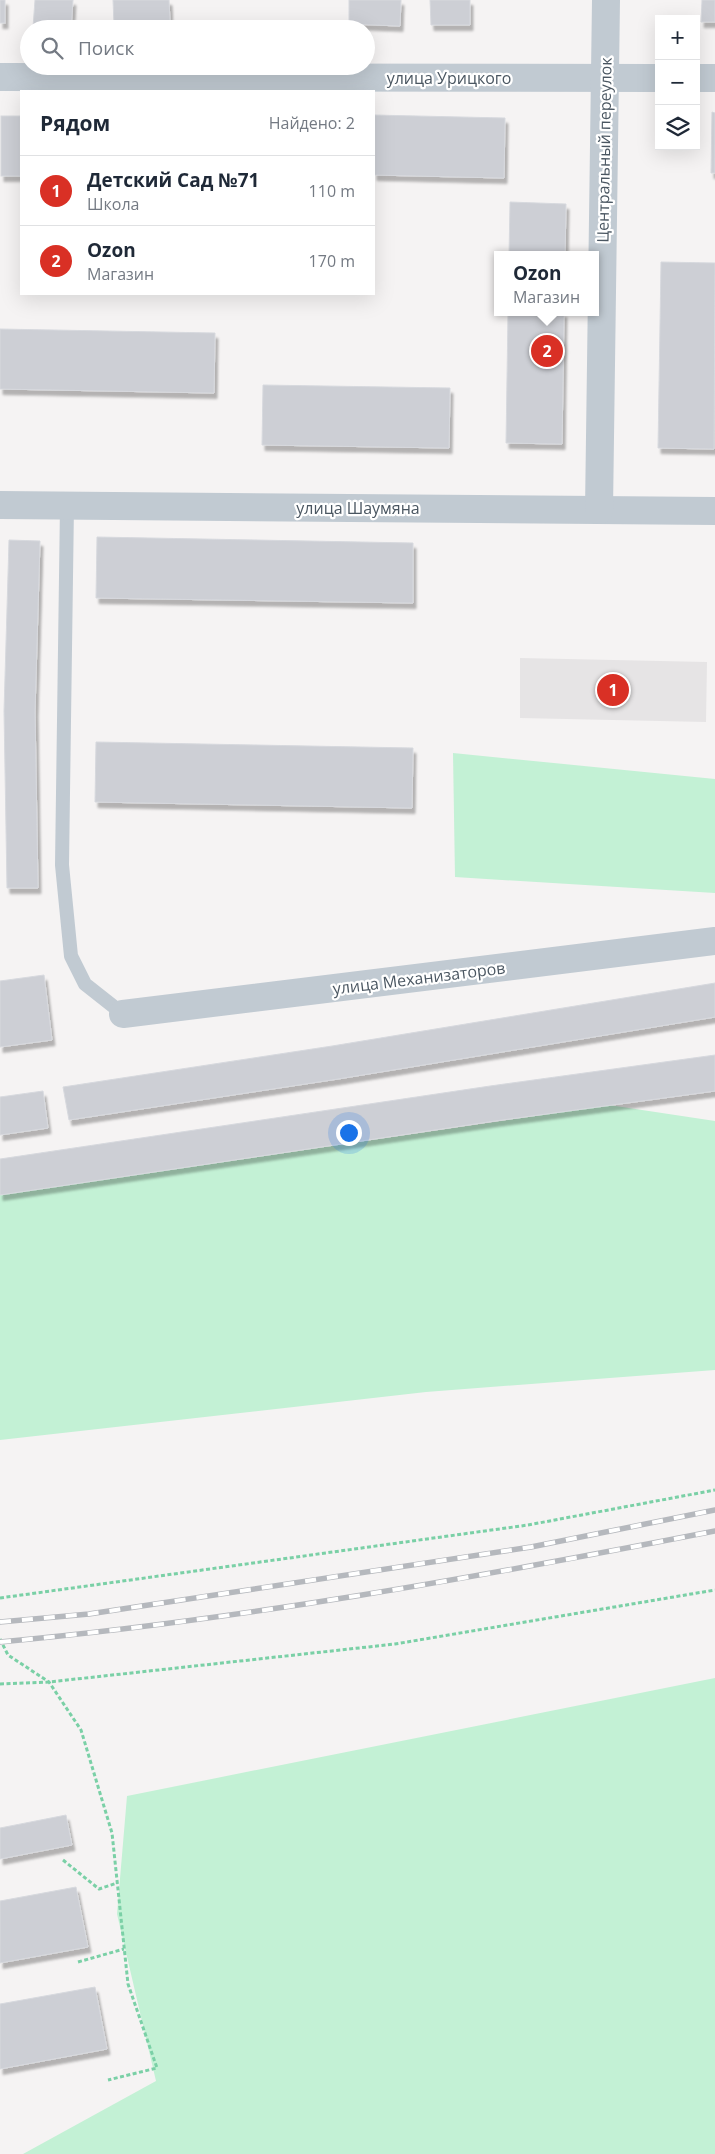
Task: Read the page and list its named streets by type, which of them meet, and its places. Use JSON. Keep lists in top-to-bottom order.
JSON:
{
  "streets": {
    "street": [
      "улица Урицкого",
      "Центральный переулок",
      "улица Шаумяна",
      "улица Механизаторов"
    ]
  },
  "crossings": [
    ["улица Урицкого", "Центральный переулок"],
    ["Центральный переулок", "улица Шаумяна"]
  ],
  "page": {
    "map_buttons": ["+", "−"],
    "search": "Поиск",
    "heading": ["Рядом", "Найдено: 2"],
    "list": [
      {
        "mark": "1",
        "name": "Детский Сад №71",
        "note": "Школа",
        "value": "110 m"
      },
      {
        "mark": "2",
        "name": "Ozon",
        "note": "Магазин",
        "value": "170 m"
      }
    ],
    "popup": ["Ozon", "Магазин"],
    "pins": ["2", "1"]
  }
}
